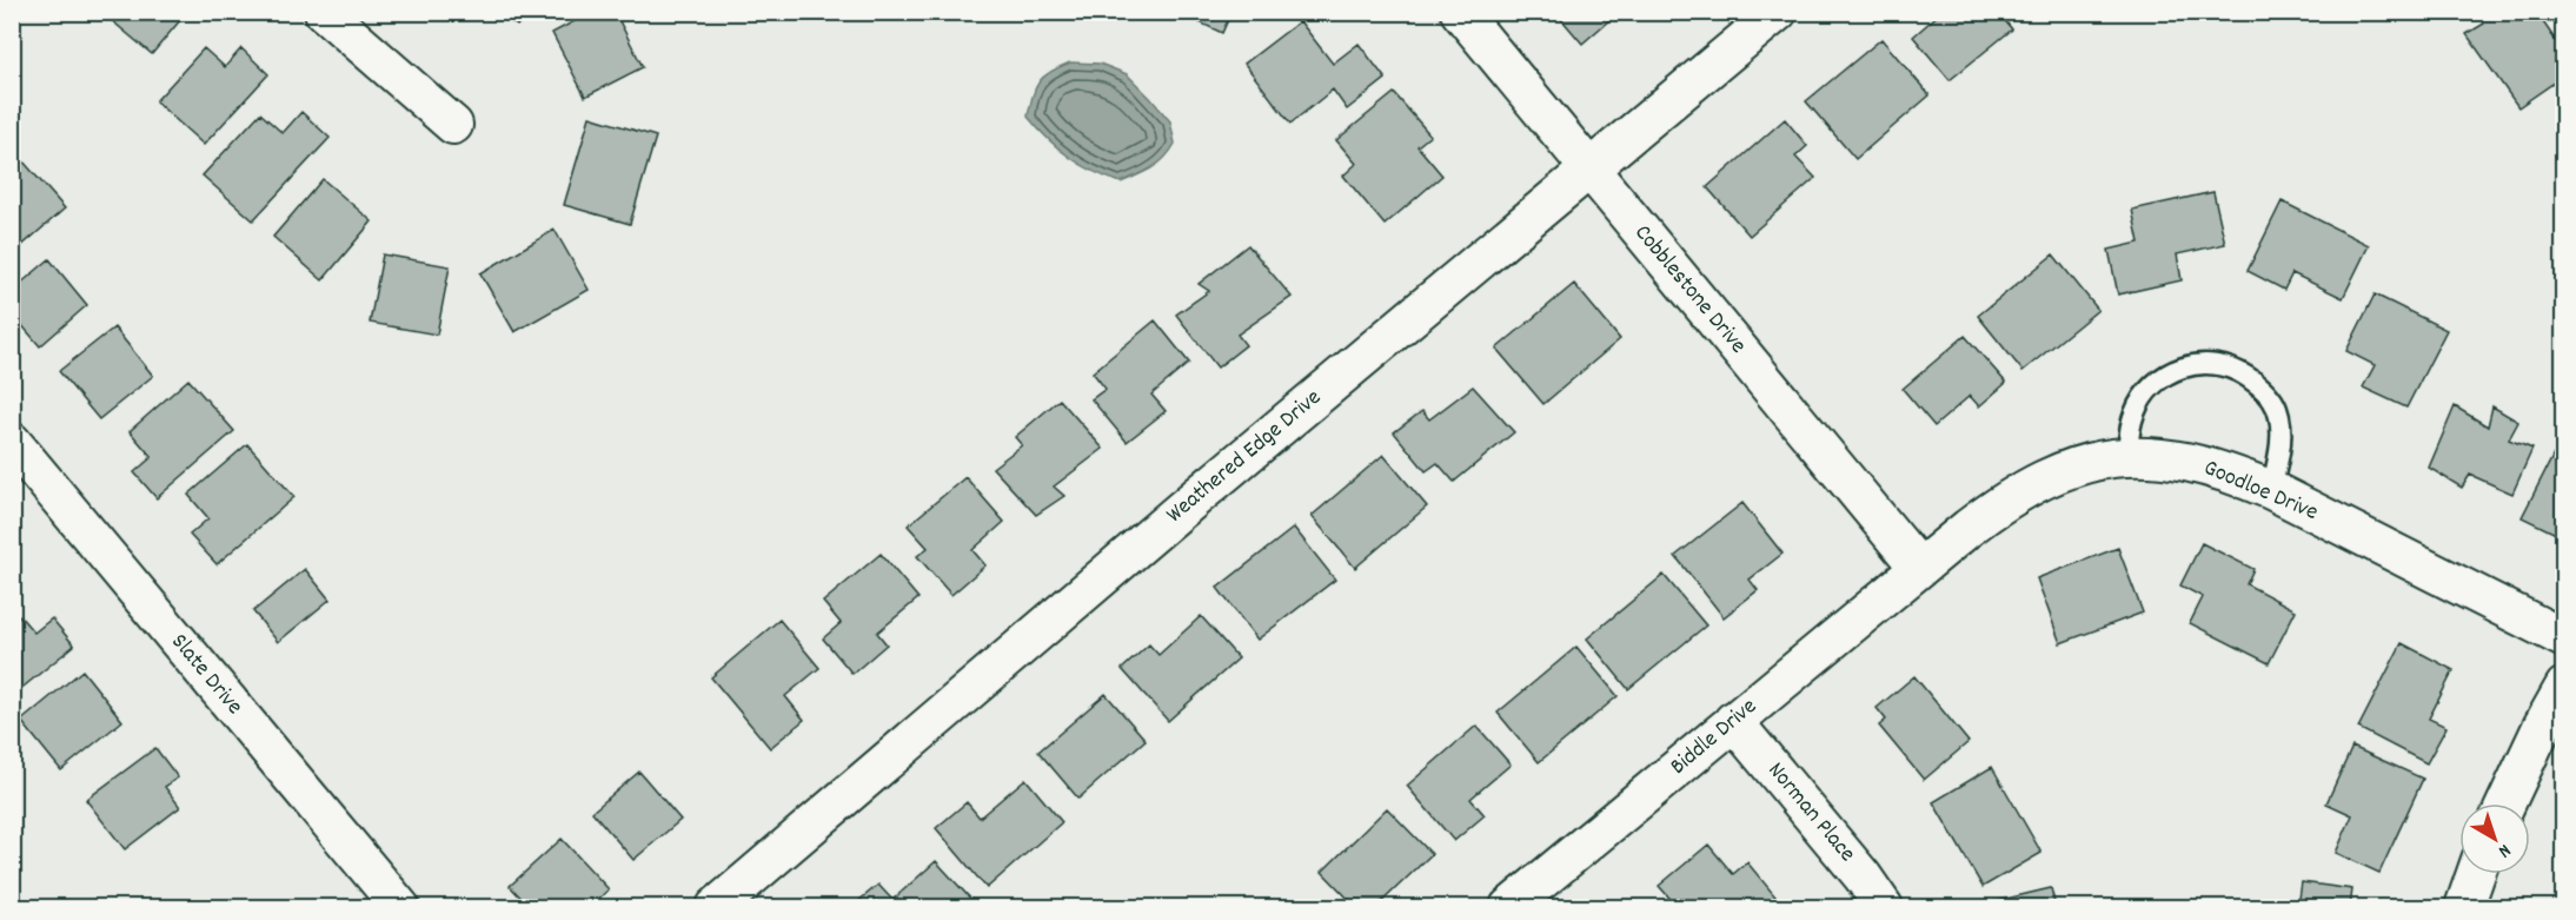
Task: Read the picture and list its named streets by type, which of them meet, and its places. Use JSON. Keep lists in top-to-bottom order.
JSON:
{
  "streets": {
    "street": [
      "Cobblestone Drive",
      "Weathered Edge Drive",
      "Goodloe Drive",
      "Slate Drive",
      "Biddle Drive",
      "Norman Place"
    ]
  },
  "crossings": [
    ["Cobblestone Drive", "Weathered Edge Drive"],
    ["Cobblestone Drive", "Goodloe Drive"],
    ["Cobblestone Drive", "Biddle Drive"],
    ["Goodloe Drive", "Biddle Drive"],
    ["Biddle Drive", "Norman Place"]
  ],
  "north": "bottom right"
}
